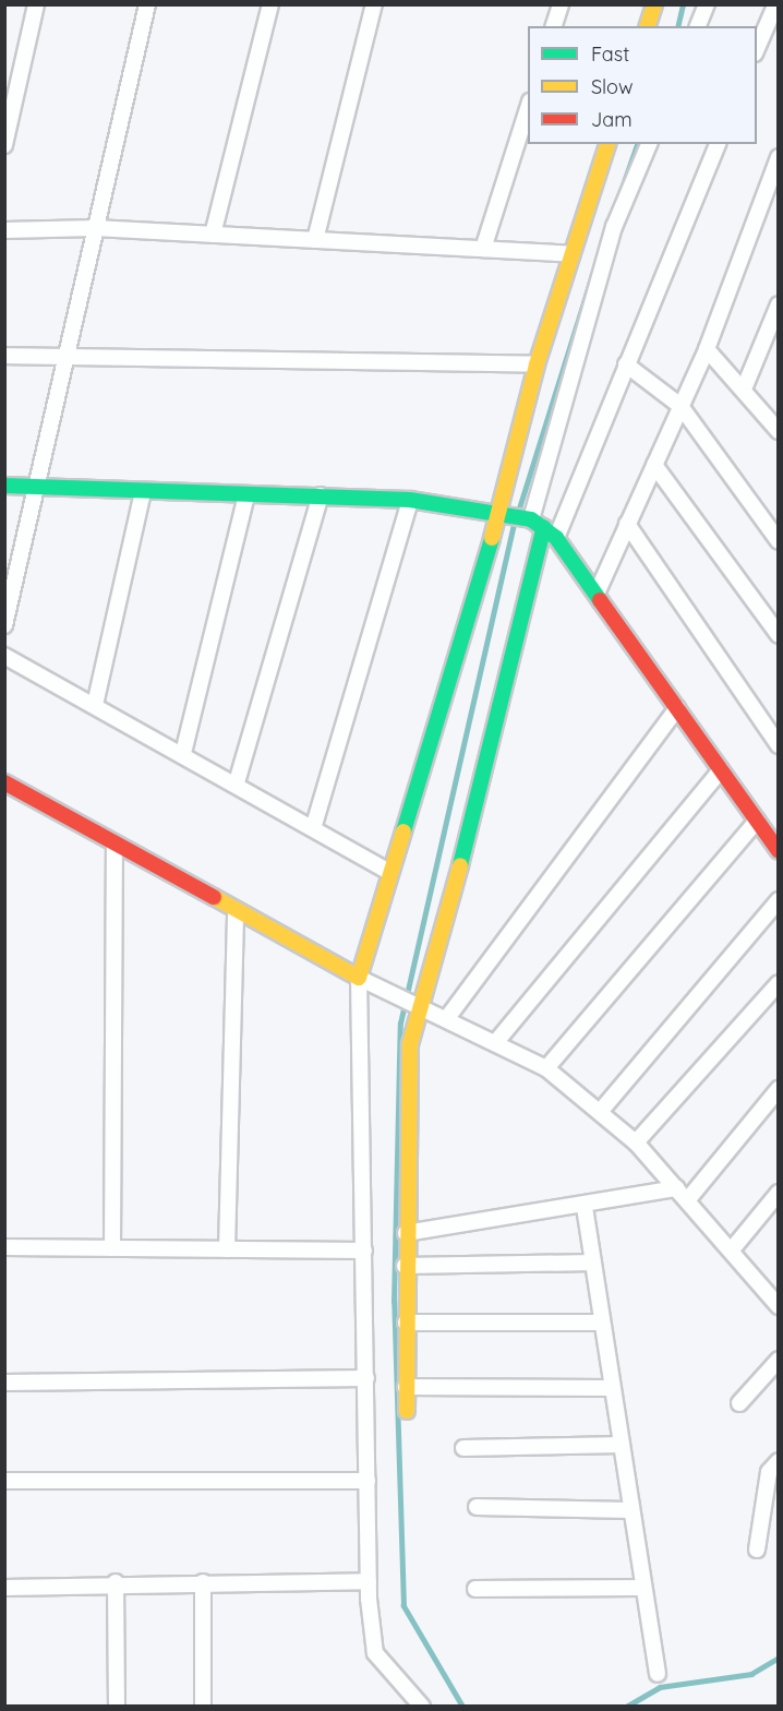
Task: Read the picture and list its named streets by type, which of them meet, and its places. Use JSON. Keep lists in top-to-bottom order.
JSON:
{
  "legend": ["Fast", "Slow", "Jam"]
}
